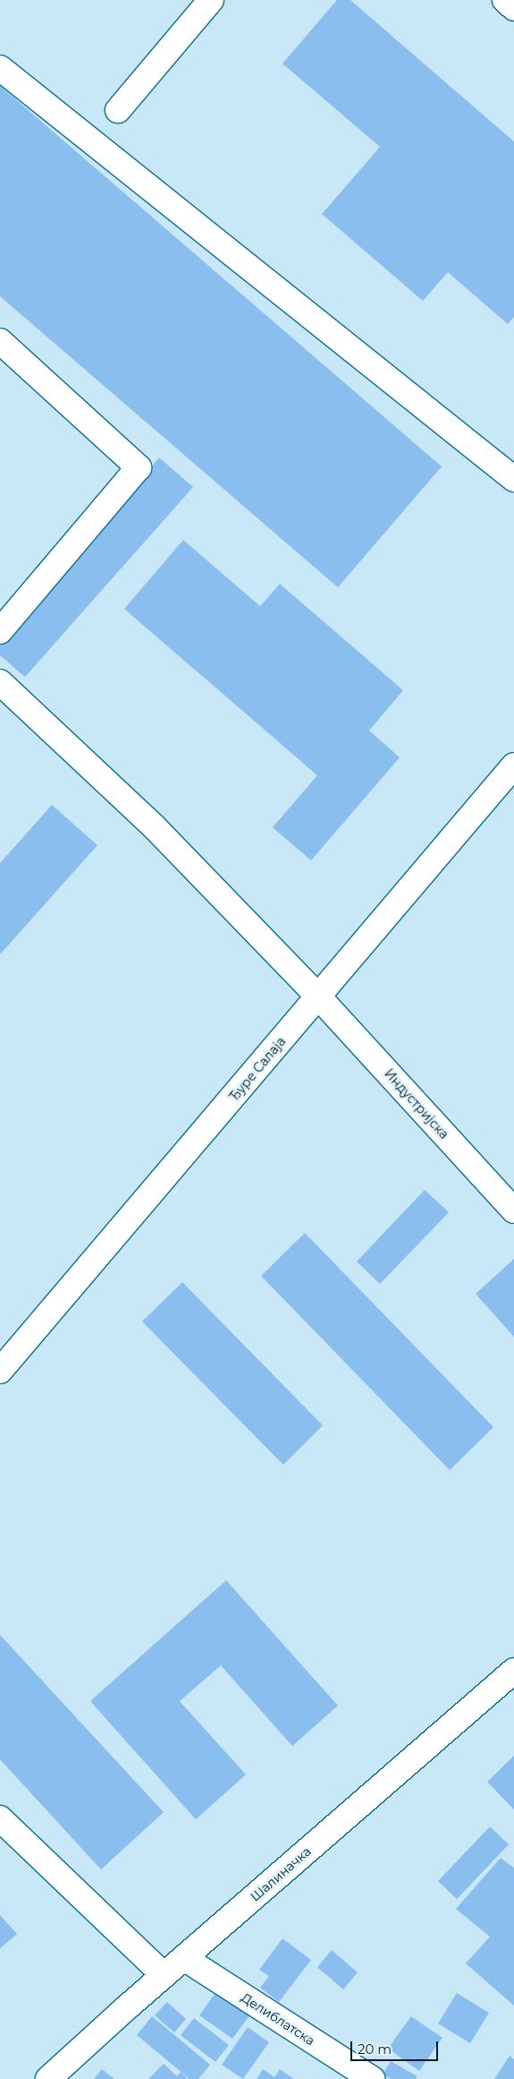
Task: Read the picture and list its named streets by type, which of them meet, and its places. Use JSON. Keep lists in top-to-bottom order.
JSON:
{
  "streets": {
    "street": [
      "Ђуре Салаја",
      "Индустријска",
      "Шалиначка",
      "Делиблатска"
    ]
  },
  "crossings": [
    ["Ђуре Салаја", "Индустријска"],
    ["Шалиначка", "Делиблатска"]
  ],
  "scale_bar": "20 m"
}
